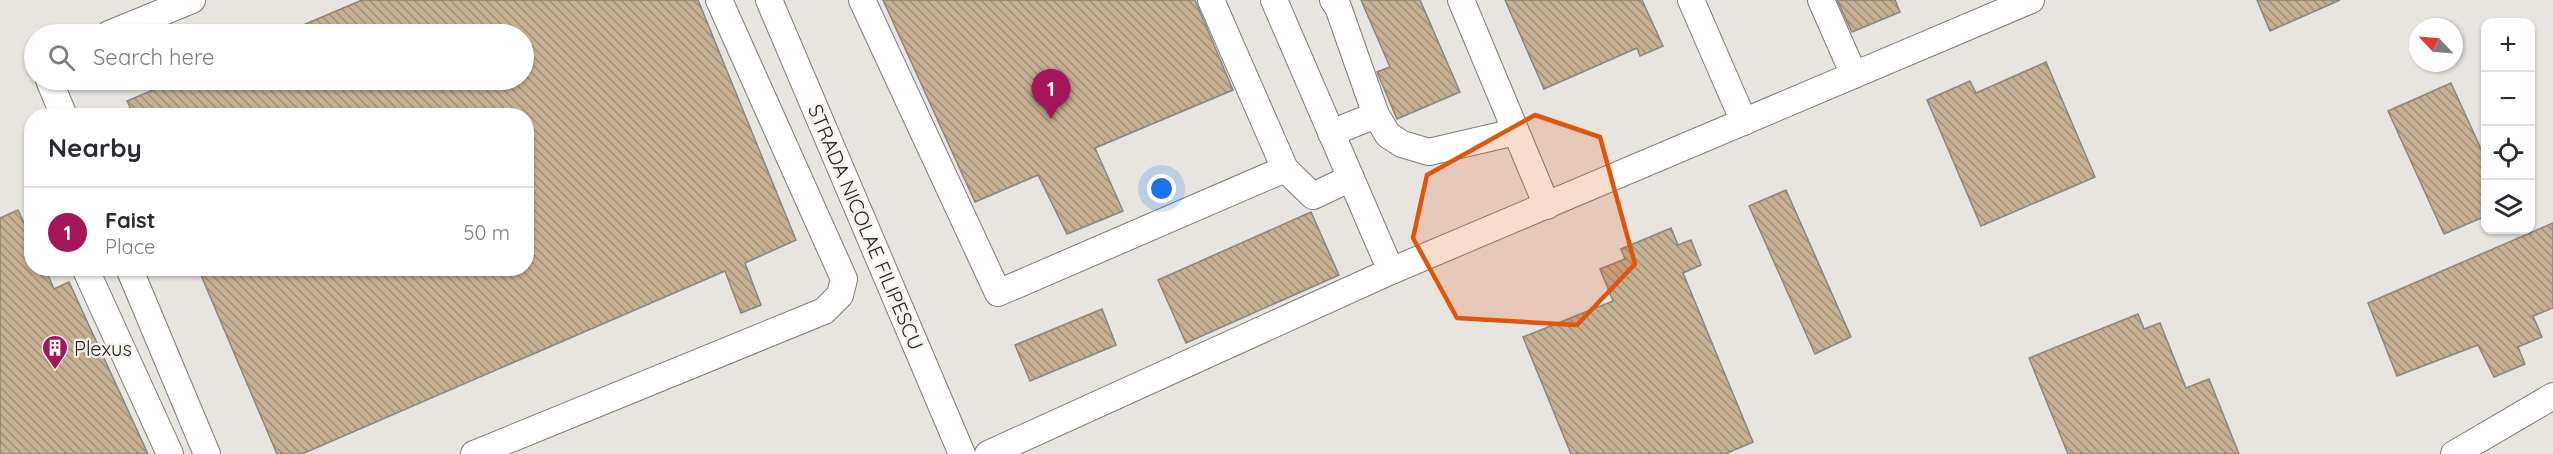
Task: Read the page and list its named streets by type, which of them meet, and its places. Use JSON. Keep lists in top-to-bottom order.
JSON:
{
  "streets": {
    "street": ["STRADA NICOLAE FILIPESCU"]
  },
  "places": {
    "building": ["Plexus"]
  },
  "north": "top left",
  "page": {
    "map_buttons": ["+", "−"],
    "search": "Search here",
    "pins": "1",
    "heading": "Nearby",
    "list": [
      {
        "mark": "1",
        "name": "Faist",
        "note": "Place",
        "value": "50 m"
      }
    ]
  }
}
